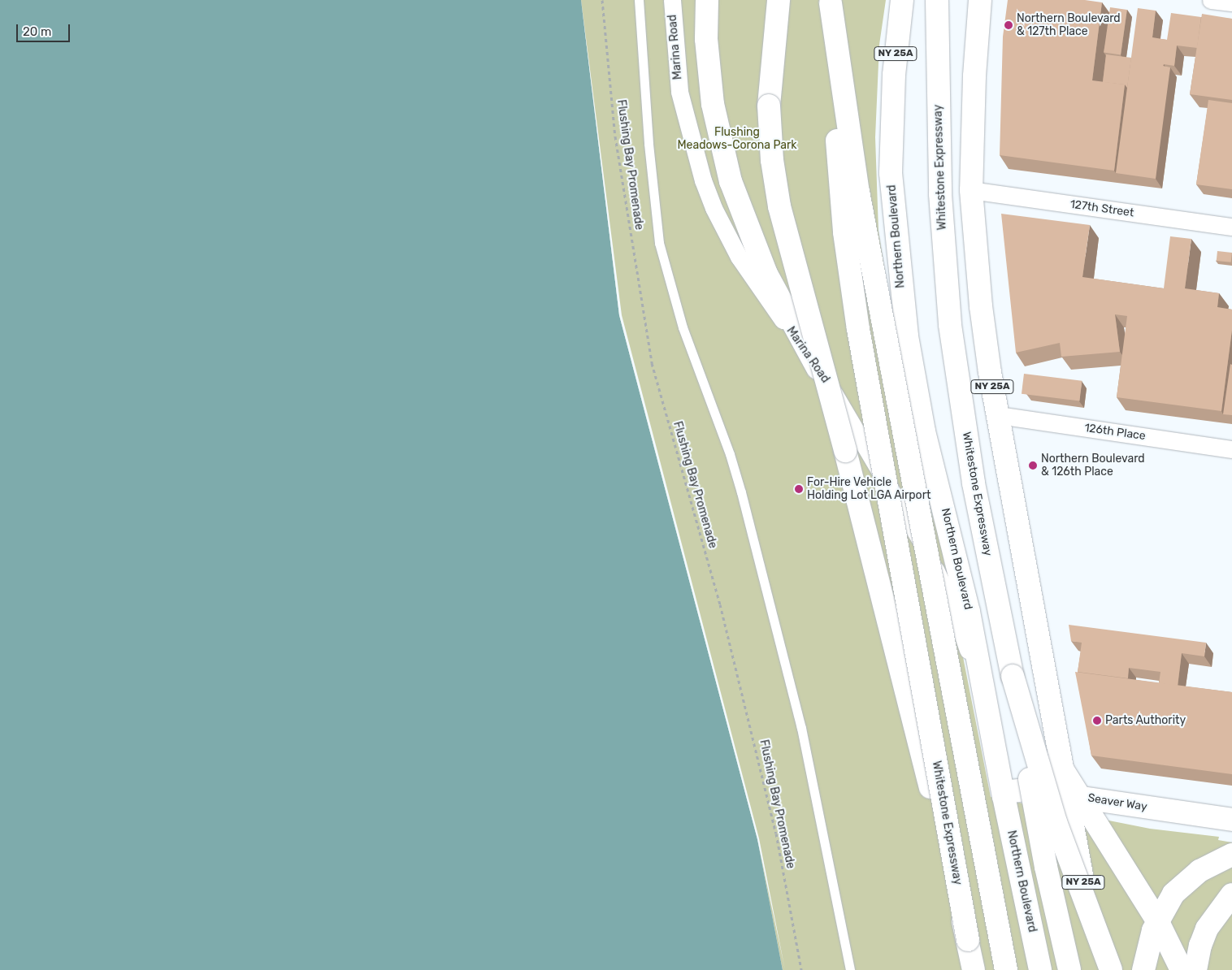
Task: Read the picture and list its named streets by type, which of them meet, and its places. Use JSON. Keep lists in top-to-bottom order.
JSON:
{
  "streets": {
    "main road": [
      "NY 25A",
      "Whitestone Expressway",
      "Northern Boulevard",
      "Seaver Way"
    ],
    "street": ["Marina Road", "127th Street", "126th Place"],
    "path": ["Flushing Bay Promenade"]
  },
  "crossings": [
    ["Marina Road", "Northern Boulevard"],
    ["NY 25A", "127th Street"],
    ["NY 25A", "126th Place"],
    ["NY 25A", "Seaver Way"],
    ["Northern Boulevard", "Seaver Way"]
  ],
  "parks": ["Flushing Meadows-Corona Park"],
  "places": [
    "Northern Boulevard & 127th Place",
    "Northern Boulevard & 126th Place",
    "For-Hire Vehicle Holding Lot LGA Airport",
    "Parts Authority"
  ],
  "scale_bar": "20 m"
}
